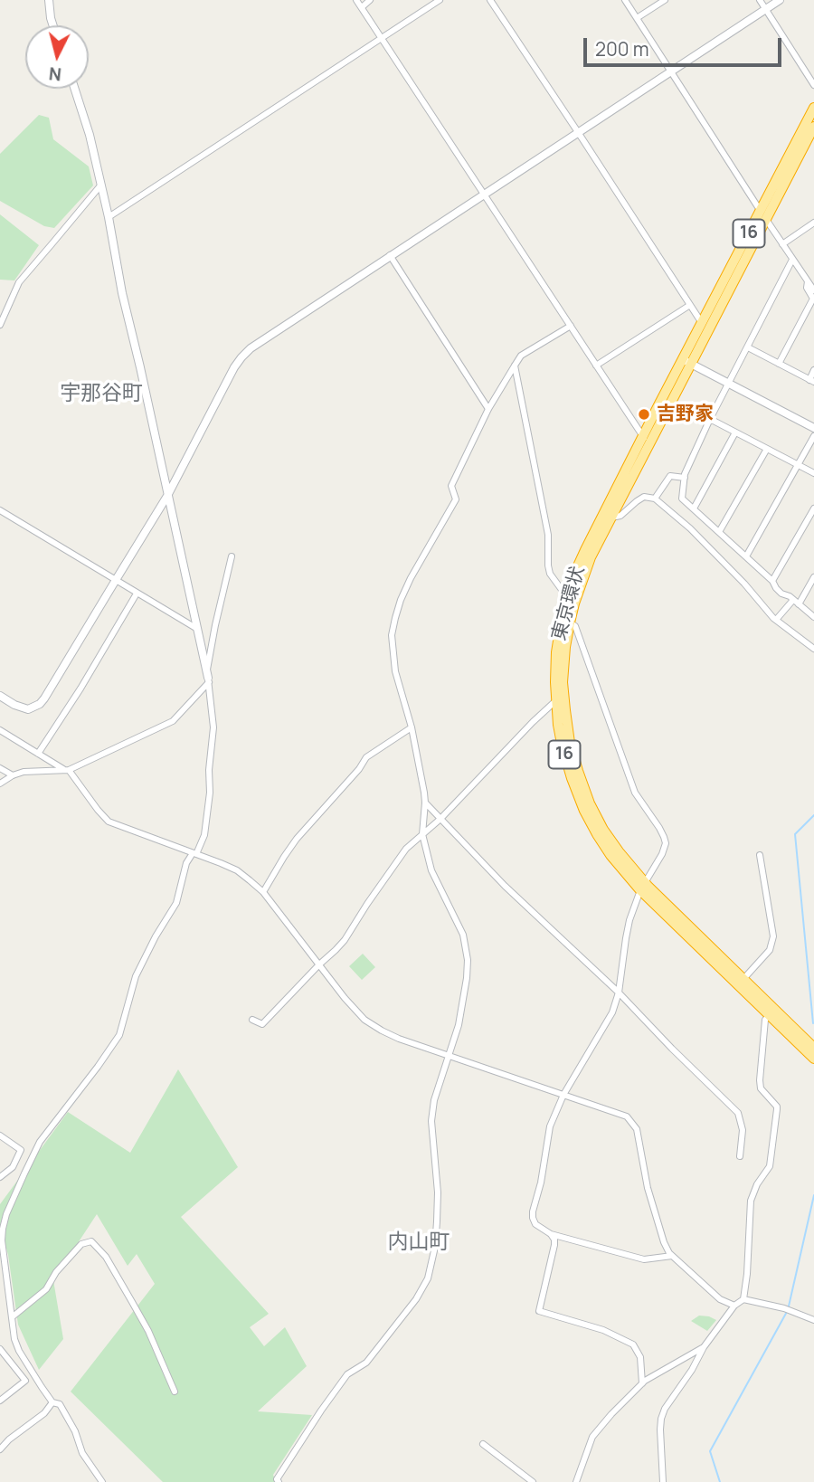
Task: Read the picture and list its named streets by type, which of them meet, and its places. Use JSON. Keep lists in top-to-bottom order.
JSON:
{
  "streets": {
    "highway": ["16", "東京環状"]
  },
  "districts": ["宇那谷町", "内山町"],
  "places": ["吉野家"],
  "scale_bar": "200 m",
  "north": "bottom"
}
